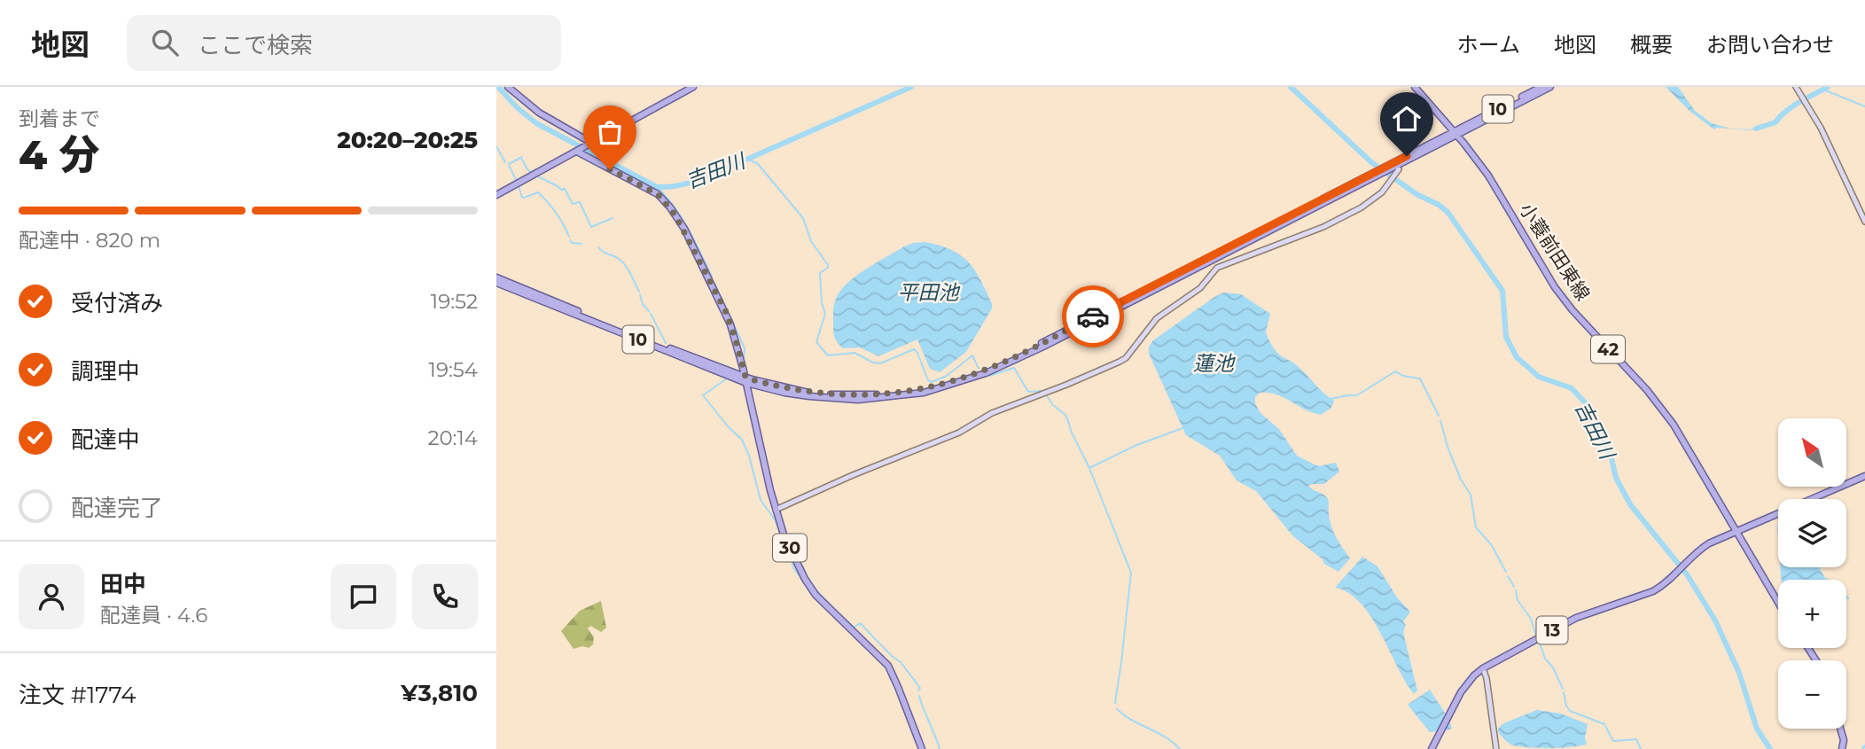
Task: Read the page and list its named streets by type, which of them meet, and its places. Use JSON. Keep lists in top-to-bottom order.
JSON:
{
  "streets": {
    "main road": [
      "10",
      "小蓑前田東線",
      "42",
      "30",
      "13"
    ]
  },
  "crossings": [
    ["10", "小蓑前田東線"],
    ["10", "30"],
    ["小蓑前田東線", "13"]
  ],
  "water": ["吉田川", "平田池", "蓮池"],
  "north": "top left",
  "page": {
    "header": "地図",
    "search": "ここで検索",
    "nav": [
      "ホーム",
      "地図",
      "概要",
      "お問い合わせ"
    ],
    "heading": ["4 分", "到着まで", "20:20–20:25"],
    "panel": [
      "田中",
      "配達員 · 4.6",
      "注文 #1774",
      "¥3,810"
    ],
    "bar": "配達中 · 820 m",
    "list": [
      ["受付済み", "19:52"],
      ["調理中", "19:54"],
      ["配達中", "20:14"],
      "配達完了"
    ],
    "map_buttons": ["+", "−"]
  }
}
